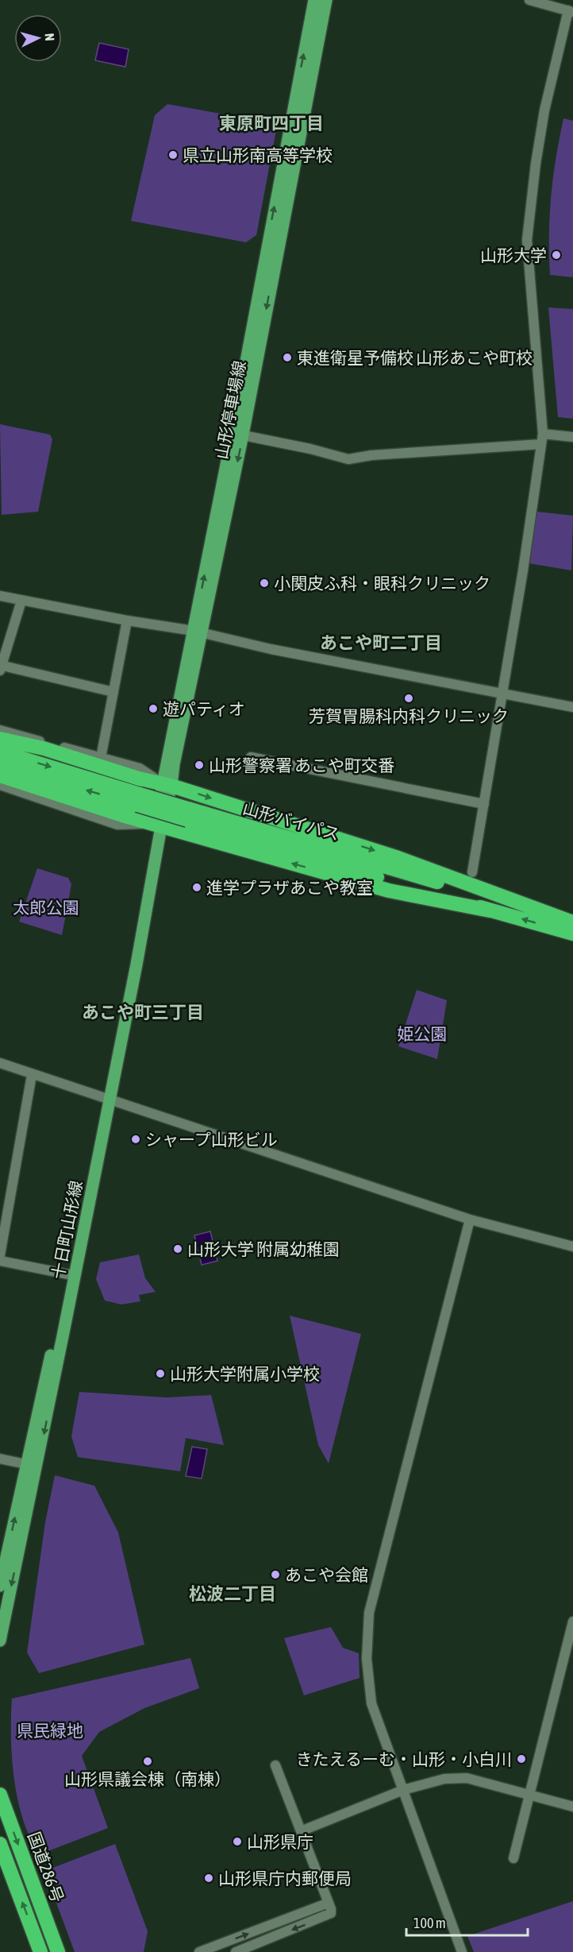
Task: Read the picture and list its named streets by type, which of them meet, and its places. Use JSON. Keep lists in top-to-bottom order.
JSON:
{
  "streets": {
    "highway": ["山形バイパス", "国道286号"],
    "main road": ["山形停車場線", "十日町山形線"]
  },
  "crossings": [
    ["山形停車場線", "十日町山形線"]
  ],
  "districts": [
    "東原町四丁目",
    "あこや町二丁目",
    "あこや町三丁目",
    "松波二丁目"
  ],
  "parks": ["太郎公園", "姫公園", "県民緑地"],
  "places": [
    "県立山形南高等学校",
    "山形大学",
    "東進衛星予備校 山形あこや町校",
    "小関皮ふ科・眼科クリニック",
    "芳賀胃腸科内科クリニック",
    "遊パティオ",
    "山形警察署 あこや町交番",
    "進学プラザあこや教室",
    "シャープ山形ビル",
    "山形大学 附属幼稚園",
    "山形大学附属小学校",
    "あこや会館",
    "きたえるーむ・山形・小白川",
    "山形県議会棟（南棟）",
    "山形県庁",
    "山形県庁内郵便局"
  ],
  "scale_bar": "100 m",
  "north": "right"
}
